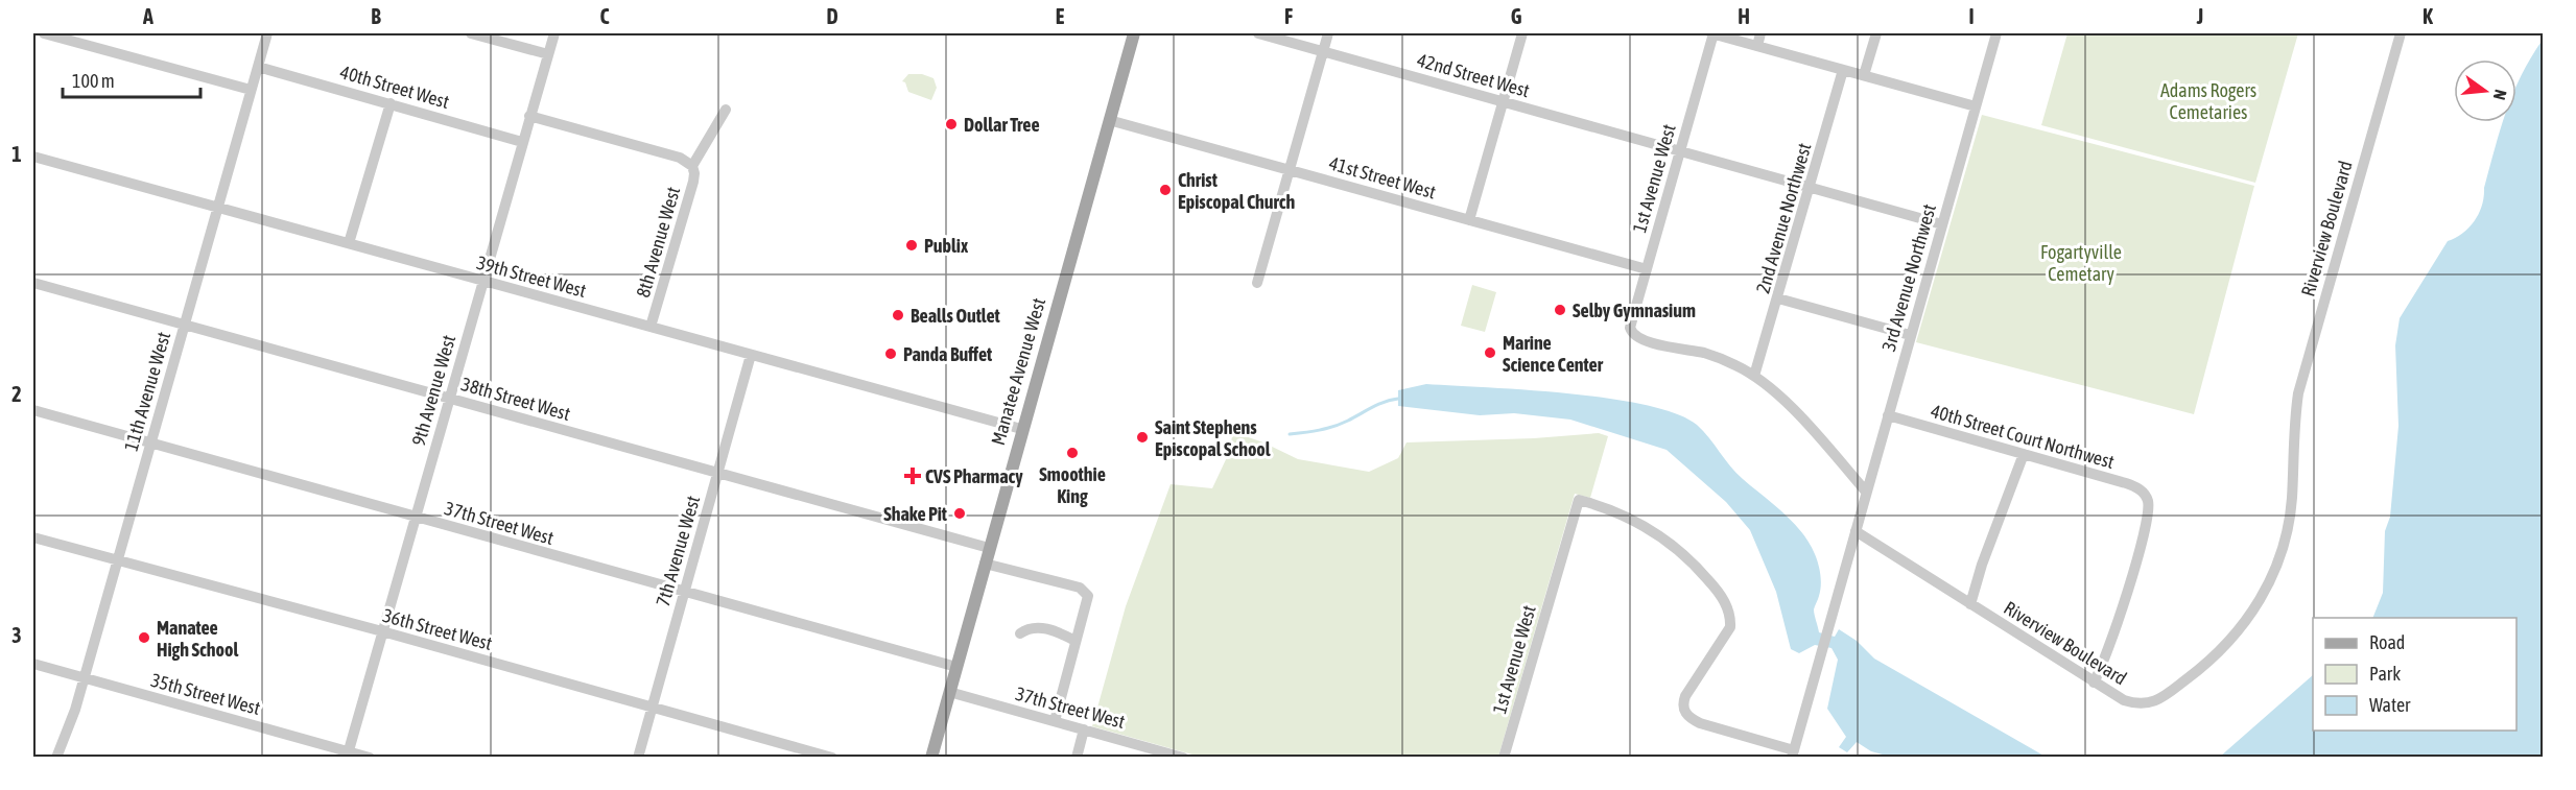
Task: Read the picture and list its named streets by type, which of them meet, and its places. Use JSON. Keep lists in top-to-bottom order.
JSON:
{
  "streets": {
    "main road": ["Manatee Avenue West"],
    "street": [
      "42nd Street West",
      "40th Street West",
      "41st Street West",
      "1st Avenue West",
      "2nd Avenue Northwest",
      "Riverview Boulevard",
      "8th Avenue West",
      "39th Street West",
      "3rd Avenue Northwest",
      "9th Avenue West",
      "11th Avenue West",
      "38th Street West",
      "40th Street Court Northwest",
      "37th Street West",
      "7th Avenue West",
      "36th Street West",
      "35th Street West"
    ]
  },
  "crossings": [
    ["42nd Street West", "1st Avenue West"],
    ["42nd Street West", "2nd Avenue Northwest"],
    ["42nd Street West", "3rd Avenue Northwest"],
    ["40th Street West", "9th Avenue West"],
    ["40th Street West", "11th Avenue West"],
    ["41st Street West", "1st Avenue West"],
    ["41st Street West", "Manatee Avenue West"],
    ["1st Avenue West", "2nd Avenue Northwest"],
    ["Riverview Boulevard", "3rd Avenue Northwest"],
    ["Riverview Boulevard", "40th Street Court Northwest"],
    ["8th Avenue West", "39th Street West"],
    ["39th Street West", "Manatee Avenue West"],
    ["39th Street West", "9th Avenue West"],
    ["39th Street West", "11th Avenue West"],
    ["39th Street West", "7th Avenue West"],
    ["3rd Avenue Northwest", "40th Street Court Northwest"],
    ["Manatee Avenue West", "38th Street West"],
    ["Manatee Avenue West", "37th Street West"],
    ["9th Avenue West", "38th Street West"],
    ["9th Avenue West", "37th Street West"],
    ["9th Avenue West", "36th Street West"],
    ["9th Avenue West", "35th Street West"],
    ["11th Avenue West", "38th Street West"],
    ["11th Avenue West", "37th Street West"],
    ["11th Avenue West", "36th Street West"],
    ["11th Avenue West", "35th Street West"],
    ["38th Street West", "7th Avenue West"],
    ["37th Street West", "7th Avenue West"],
    ["7th Avenue West", "36th Street West"]
  ],
  "parks": ["Adams Rogers Cemetaries", "Fogartyville Cemetary"],
  "places": {
    "other": [
      "Dollar Tree",
      "Christ Episcopal Church",
      "Publix",
      "Selby Gymnasium",
      "Bealls Outlet",
      "Marine Science Center",
      "Panda Buffet",
      "Saint Stephens Episcopal School",
      "Smoothie King",
      "Shake Pit",
      "Manatee High School"
    ],
    "health": ["CVS Pharmacy"]
  },
  "legend": ["Road", "Park", "Water"],
  "scale_bar": "100 m",
  "north": "right",
  "grid": {
    "columns": [
      "A",
      "B",
      "C",
      "D",
      "E",
      "F",
      "G",
      "H",
      "I",
      "J",
      "K"
    ],
    "rows": ["1", "2", "3"]
  }
}
